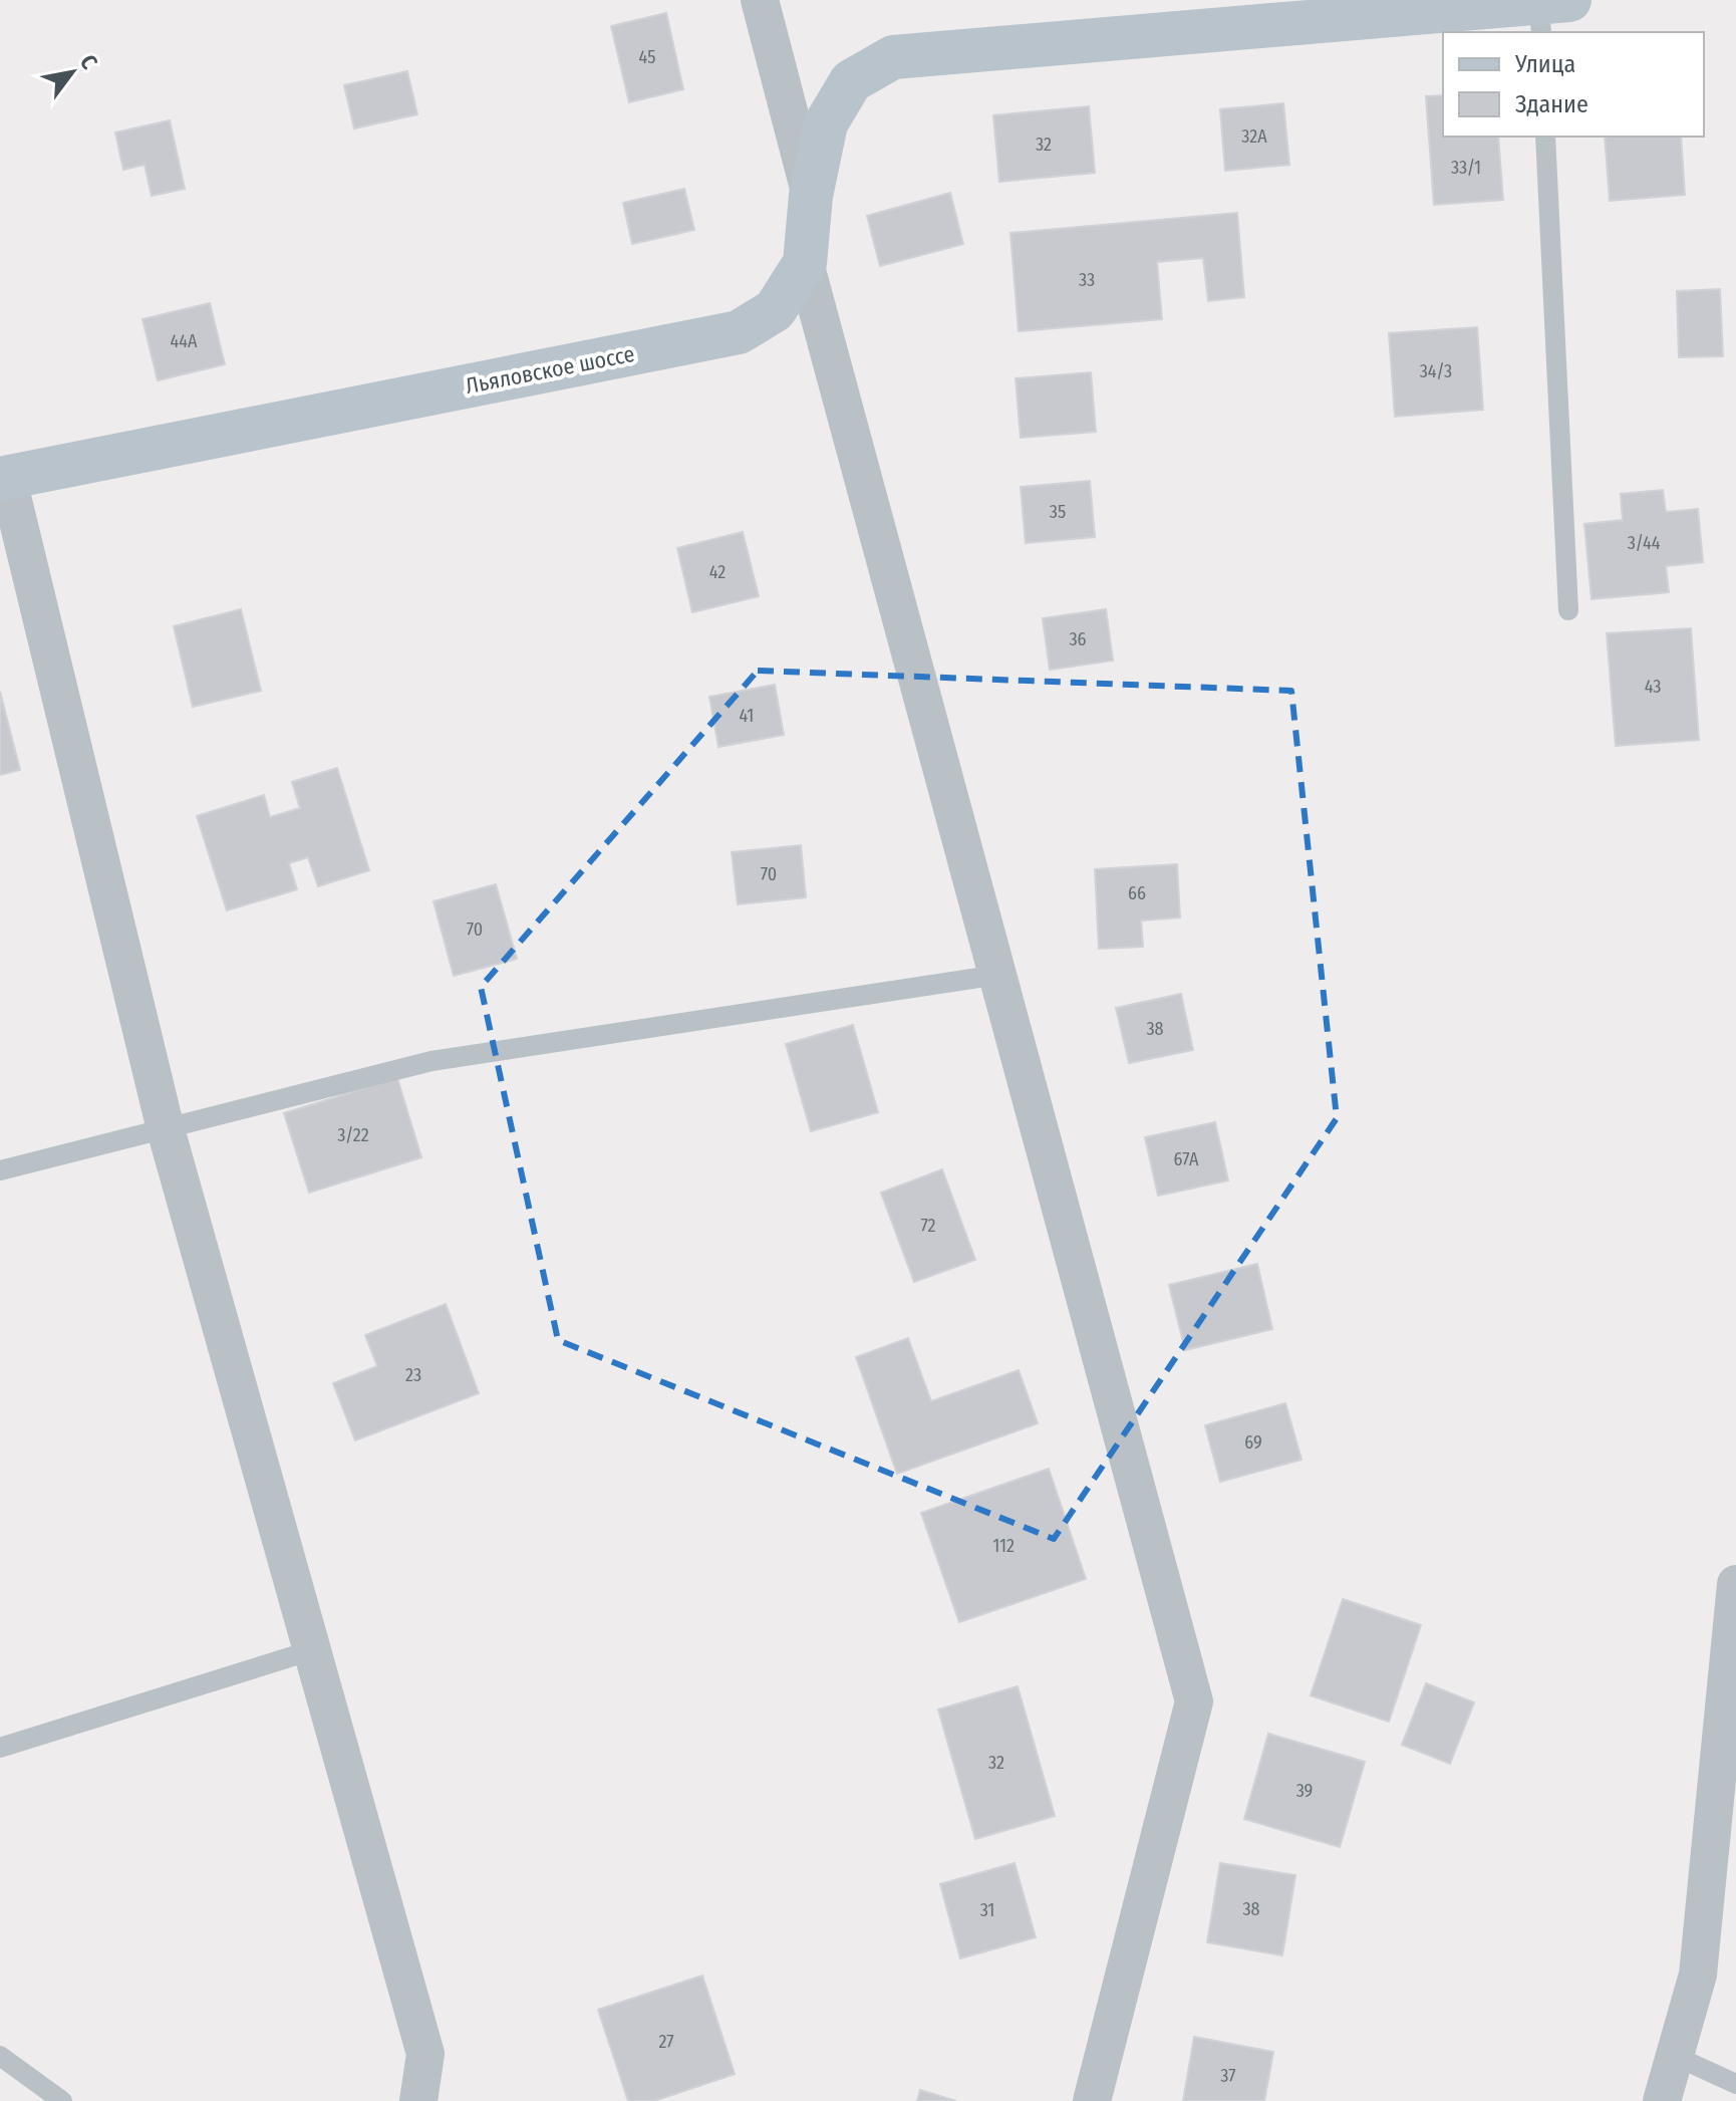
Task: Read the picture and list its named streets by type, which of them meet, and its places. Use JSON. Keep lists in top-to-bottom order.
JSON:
{
  "streets": {
    "street": ["Льяловское шоссе"]
  },
  "house_numbers": [
    "45",
    "32А",
    "32",
    "33/1",
    "33",
    "44А",
    "34/3",
    "35",
    "3/44",
    "42",
    "36",
    "43",
    "41",
    "70",
    "66",
    "70",
    "38",
    "3/22",
    "67А",
    "72",
    "23",
    "69",
    "112",
    "32",
    "39",
    "38",
    "31",
    "27",
    "37"
  ],
  "legend": ["Улица", "Здание"],
  "north": "top right"
}
